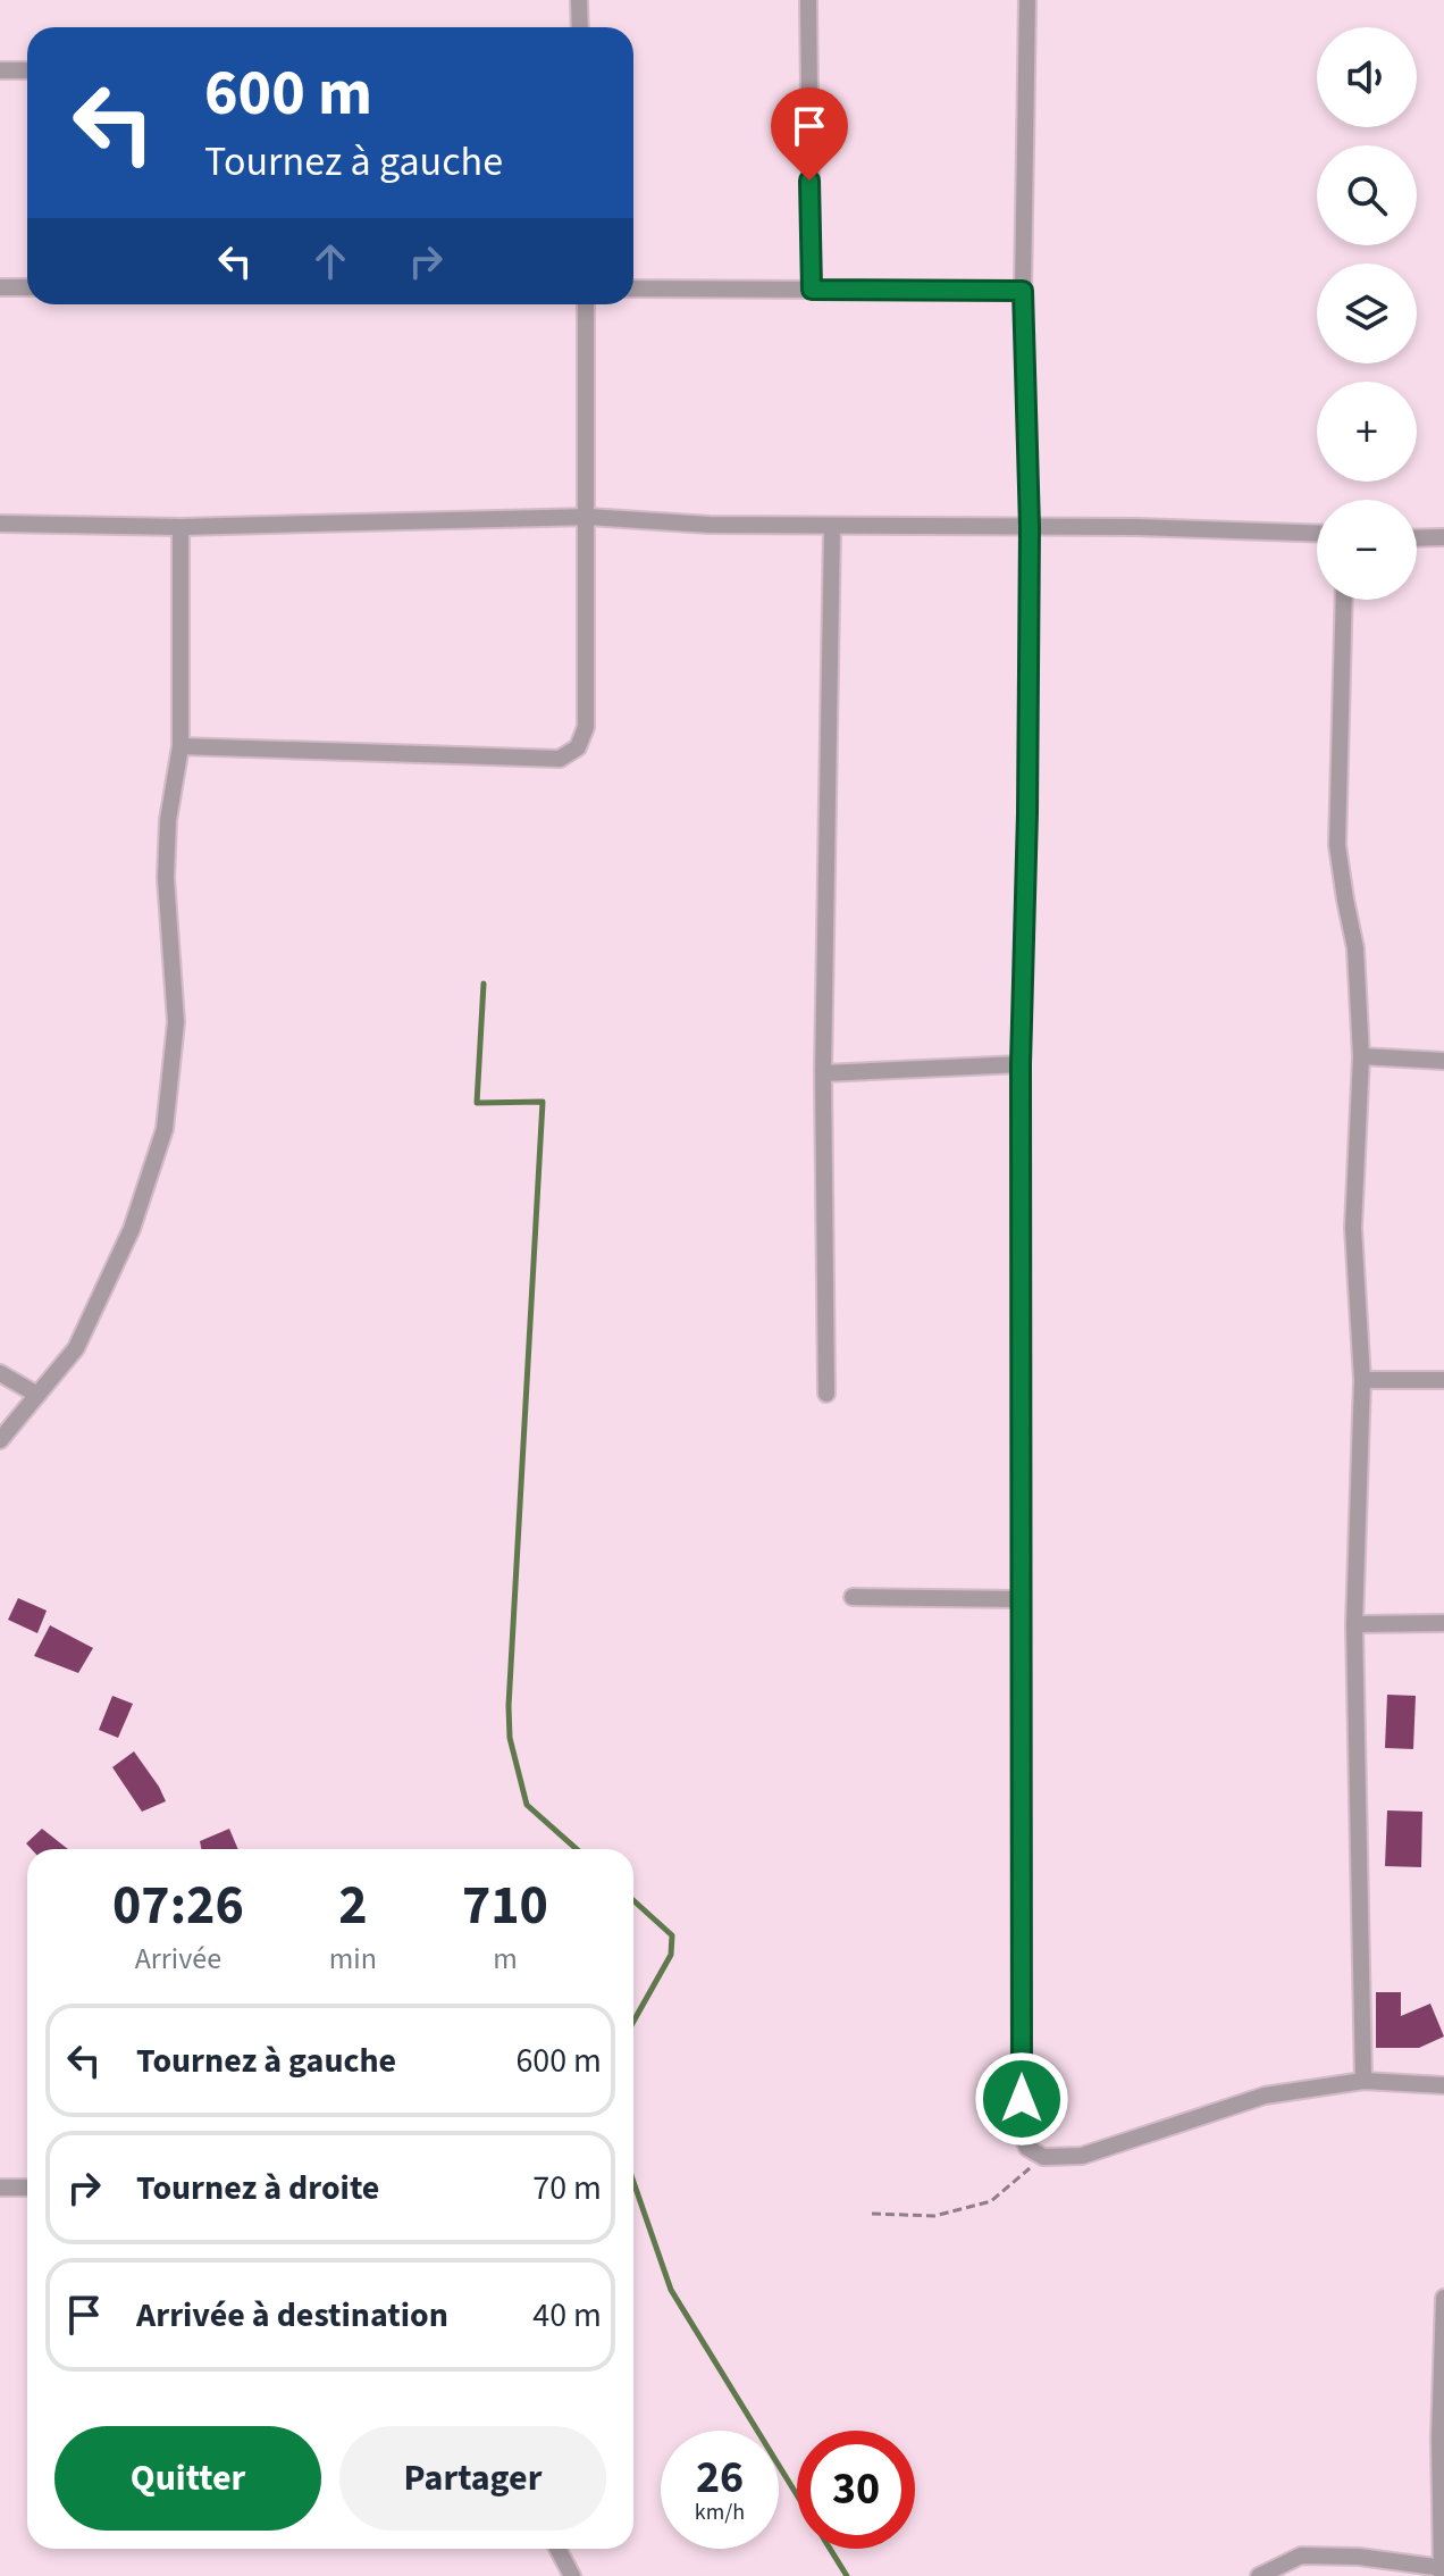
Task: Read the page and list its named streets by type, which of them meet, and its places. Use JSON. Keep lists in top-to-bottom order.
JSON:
{
  "page": {
    "map_buttons": ["+", "−"],
    "turn": ["600 m", "Tournez à gauche"],
    "eta": [
      "07:26",
      "Arrivée",
      "2",
      "min",
      "710",
      "m"
    ],
    "list": [
      {
        "name": "Tournez à gauche",
        "value": "600 m"
      },
      {
        "name": "Tournez à droite",
        "value": "70 m"
      },
      {
        "name": "Arrivée à destination",
        "value": "40 m"
      }
    ],
    "buttons": ["Quitter", "Partager"],
    "speed": "26 km/h",
    "limit": "30"
  }
}
